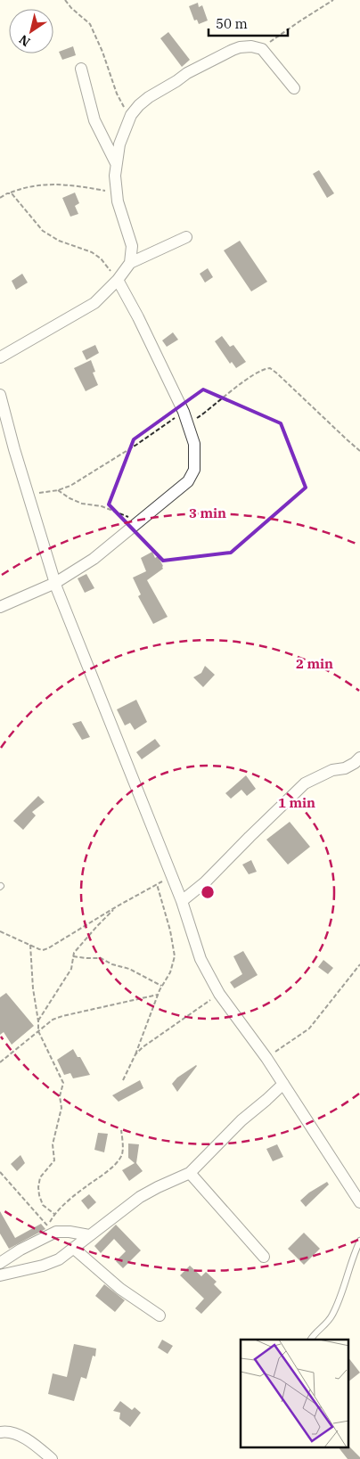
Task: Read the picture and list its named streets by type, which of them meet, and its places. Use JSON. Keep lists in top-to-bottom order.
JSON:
{
  "scale_bar": "50 m",
  "north": "bottom left",
  "rings": ["3 min", "2 min", "1 min"]
}
